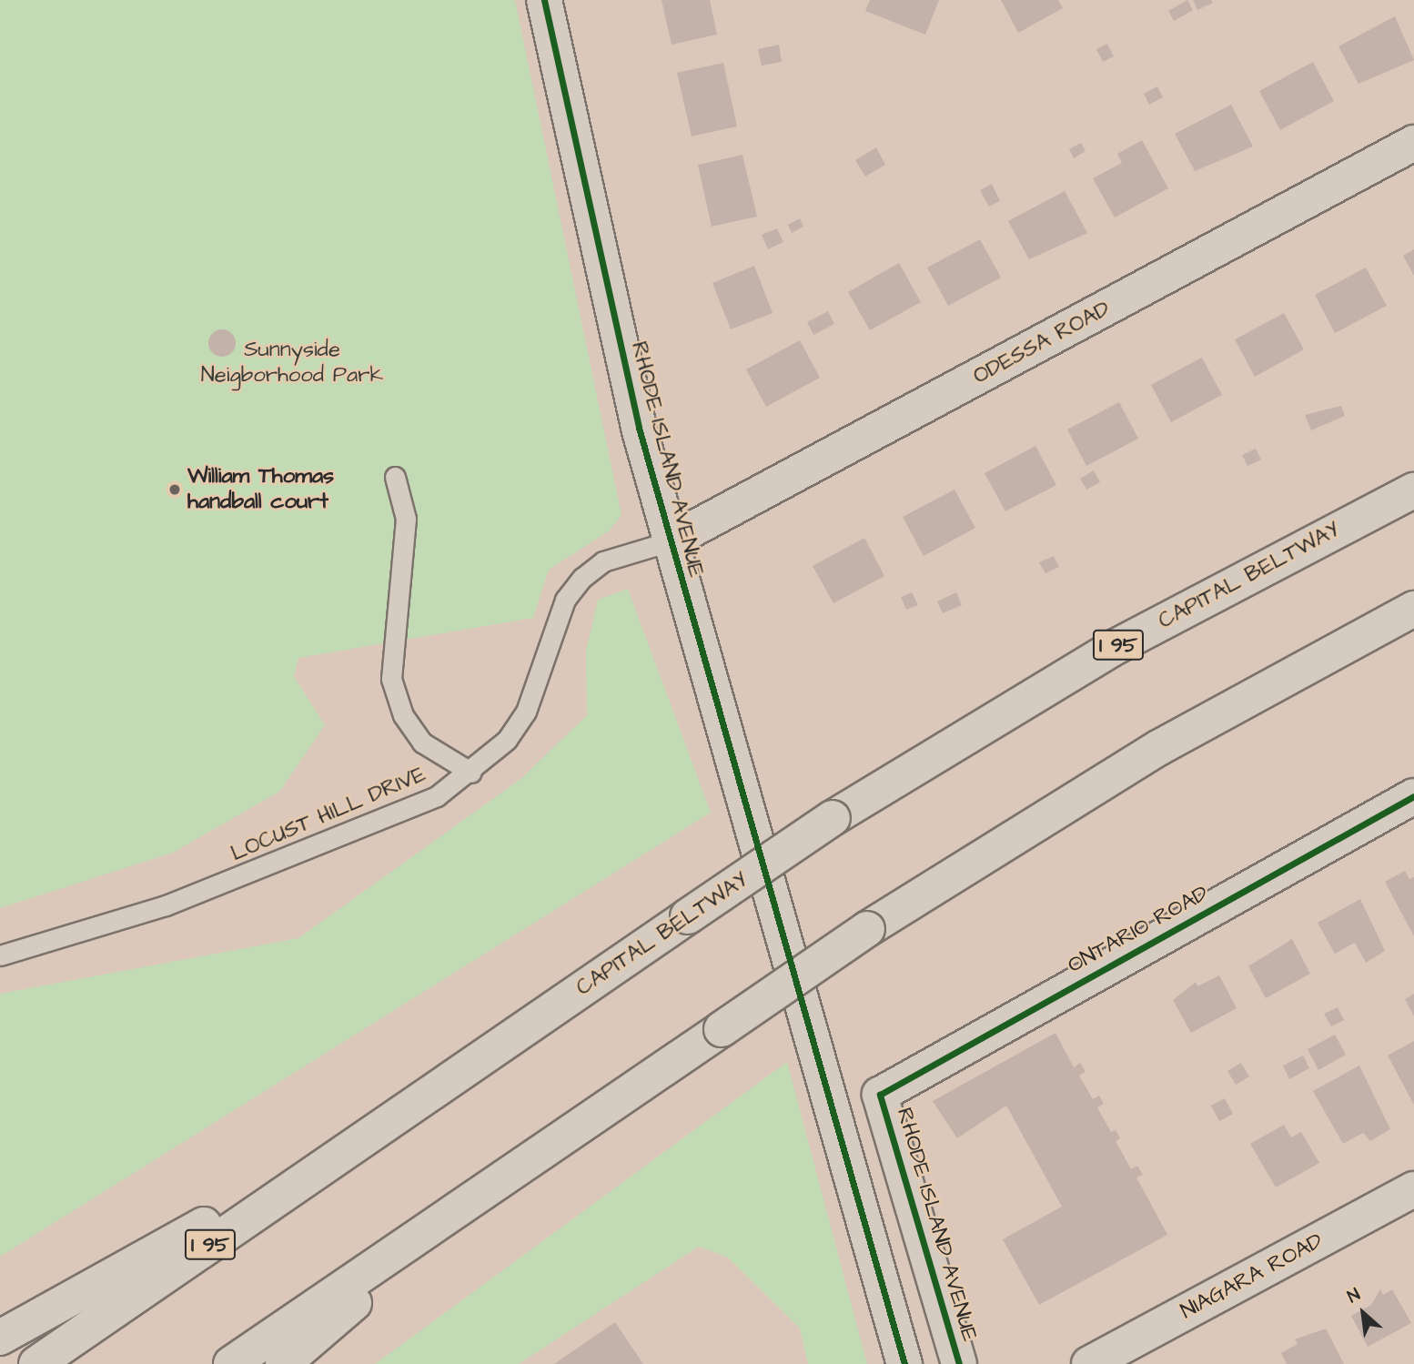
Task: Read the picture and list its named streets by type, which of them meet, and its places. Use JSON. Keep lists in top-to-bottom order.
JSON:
{
  "streets": {
    "main road": [
      "ODESSA ROAD",
      "RHODE ISLAND AVENUE",
      "CAPITAL BELTWAY",
      "I 95",
      "ONTARIO ROAD",
      "NIAGARA ROAD"
    ],
    "lane": ["LOCUST HILL DRIVE"]
  },
  "crossings": [
    ["ODESSA ROAD", "RHODE ISLAND AVENUE"],
    ["ODESSA ROAD", "LOCUST HILL DRIVE"],
    ["RHODE ISLAND AVENUE", "LOCUST HILL DRIVE"],
    ["RHODE ISLAND AVENUE", "ONTARIO ROAD"]
  ],
  "parks": ["Sunnyside Neigborhood Park"],
  "places": ["William Thomas handball court"],
  "north": "top left"
}
